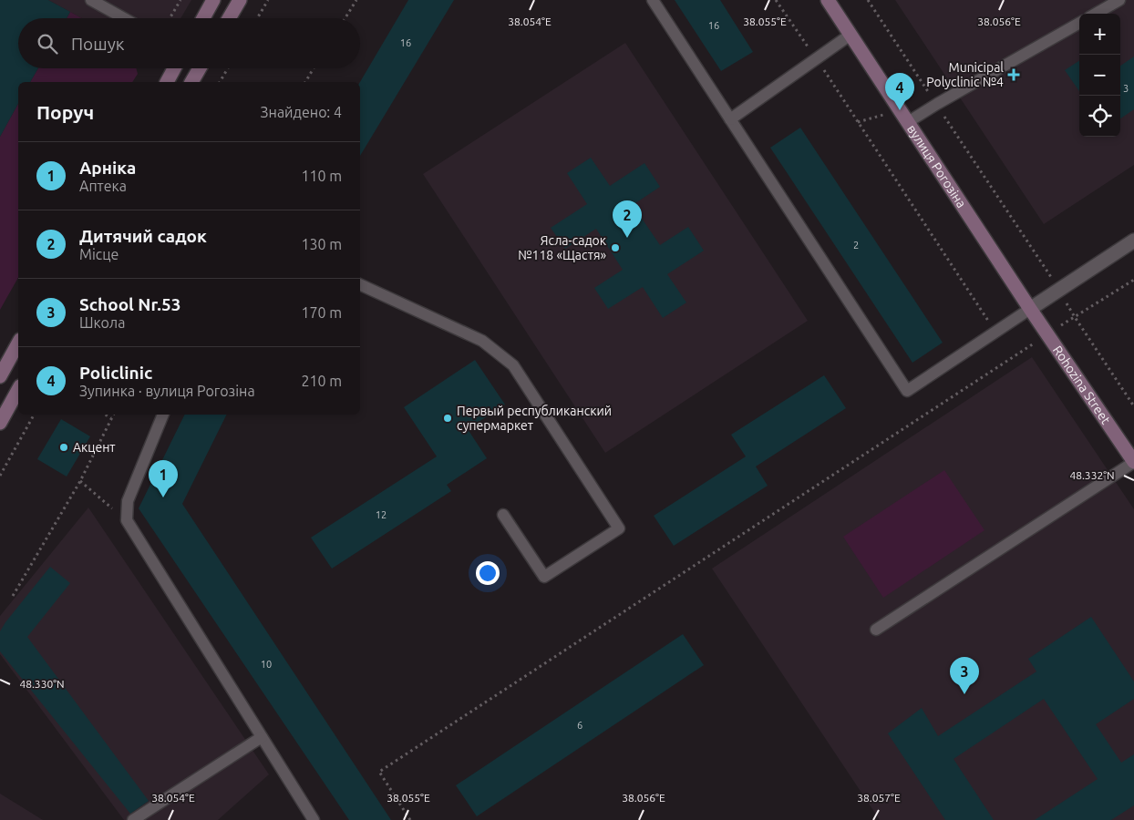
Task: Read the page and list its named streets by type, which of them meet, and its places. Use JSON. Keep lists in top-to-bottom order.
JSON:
{
  "streets": {
    "street": ["вулиця Рогозіна", "Rohozina Street"]
  },
  "crossings": [
    ["вулиця Рогозіна", "Rohozina Street"]
  ],
  "places": {
    "health": ["Municipal Polyclinic №4"],
    "other": ["Ясла-садок №118 «Щастя»", "Первый республиканский супермаркет", "Акцент"]
  },
  "house_numbers": [
    "16",
    "16",
    "3",
    "2",
    "12",
    "10",
    "6"
  ],
  "page": {
    "map_buttons": ["+", "−"],
    "search": "Пошук",
    "pins": [
      "4",
      "2",
      "1",
      "3"
    ],
    "heading": ["Поруч", "Знайдено: 4"],
    "list": [
      {
        "mark": "1",
        "name": "Арніка",
        "note": "Аптека",
        "value": "110 m"
      },
      {
        "mark": "2",
        "name": "Дитячий садок",
        "note": "Місце",
        "value": "130 m"
      },
      {
        "mark": "3",
        "name": "School Nr.53",
        "note": "Школа",
        "value": "170 m"
      },
      {
        "mark": "4",
        "name": "Policlinic",
        "note": "Зупинка · вулиця Рогозіна",
        "value": "210 m"
      }
    ]
  },
  "coordinates": [
    "38.054°E",
    "38.055°E",
    "38.056°E",
    "48.332°N",
    "48.330°N",
    "38.057°E"
  ]
}
